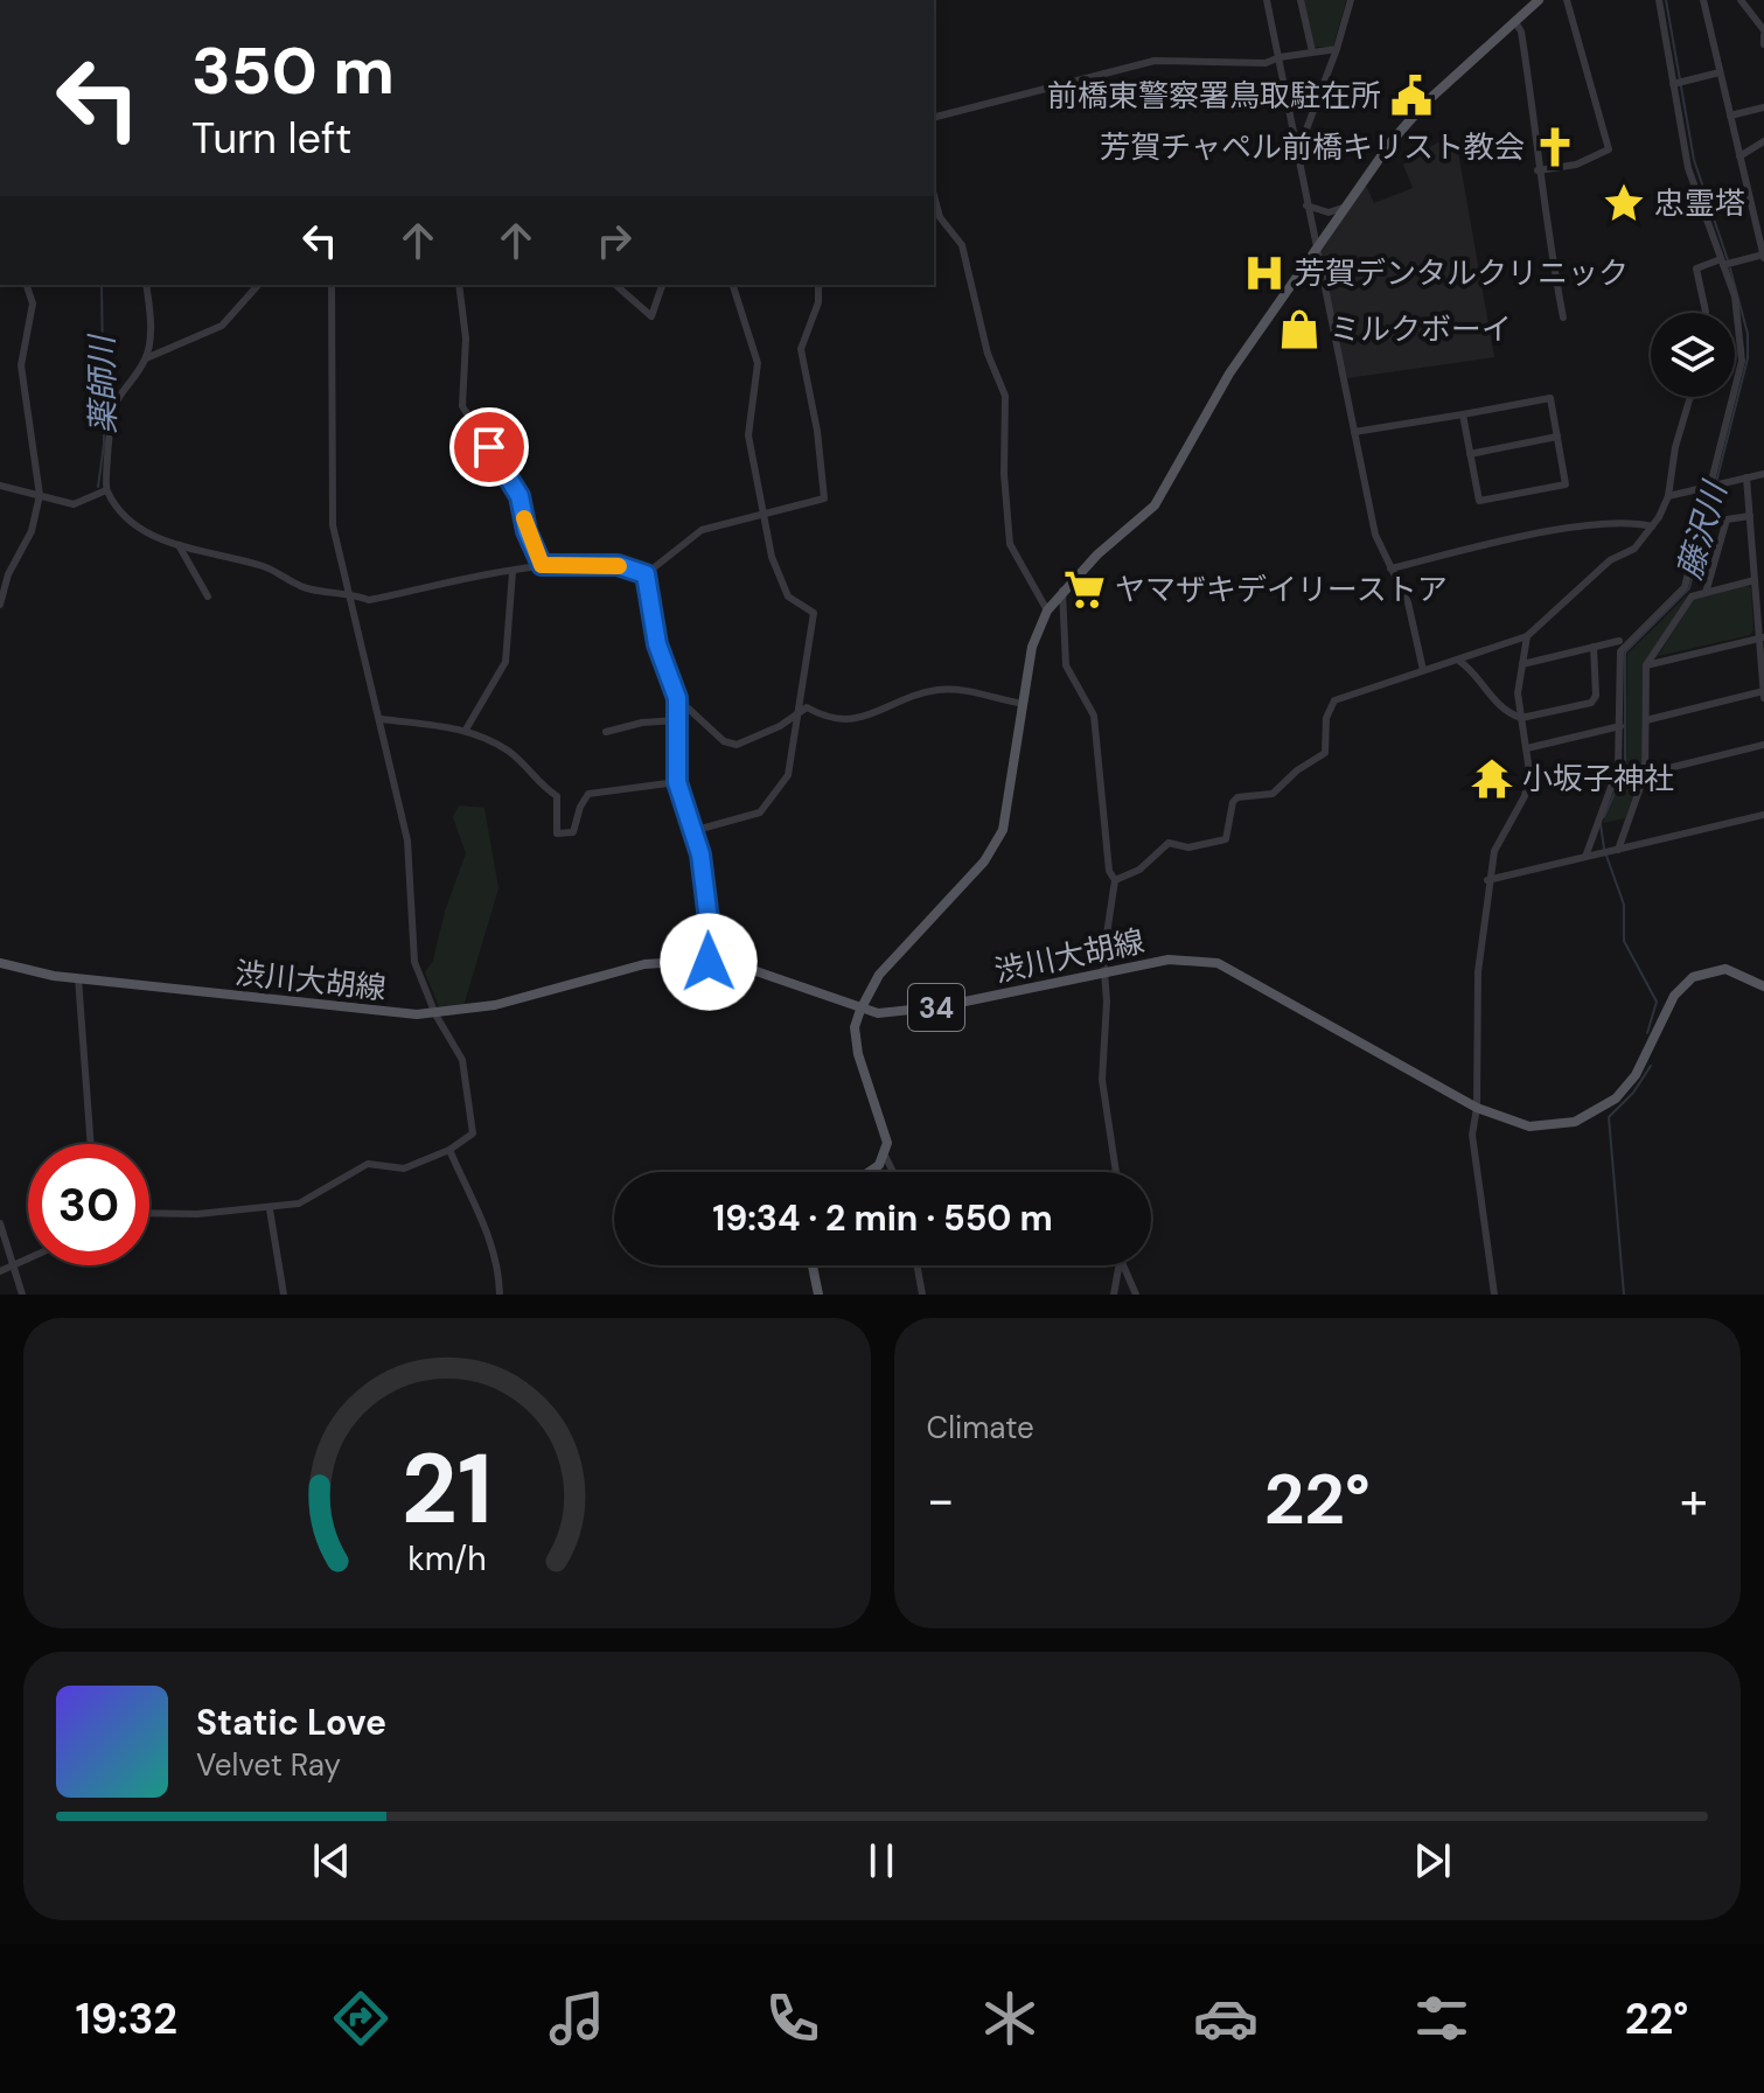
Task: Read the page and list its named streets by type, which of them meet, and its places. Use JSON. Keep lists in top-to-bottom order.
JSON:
{
  "streets": {
    "main road": ["渋川大胡線", "34"]
  },
  "water": ["薬師川", "藤沢川"],
  "places": {
    "public building": ["前橋東警察署鳥取駐在所"],
    "church": ["芳賀チャペル前橋キリスト教会"],
    "place": ["忠霊塔"],
    "hospital": ["芳賀デンタルクリニック"],
    "shop": ["ミルクボーイ"],
    "supermarket": ["ヤマザキデイリーストア"],
    "temple": ["小坂子神社"]
  },
  "page": {
    "turn": ["350 m", "Turn left"],
    "limit": "30",
    "trip": "19:34 · 2 min · 550 m",
    "tile": "Climate",
    "heat": ["−", "22°", "+"],
    "song": ["Static Love", "Velvet Ray"],
    "tabs": ["19:32", "22°"],
    "gauge": ["21", "km/h"]
  }
}
